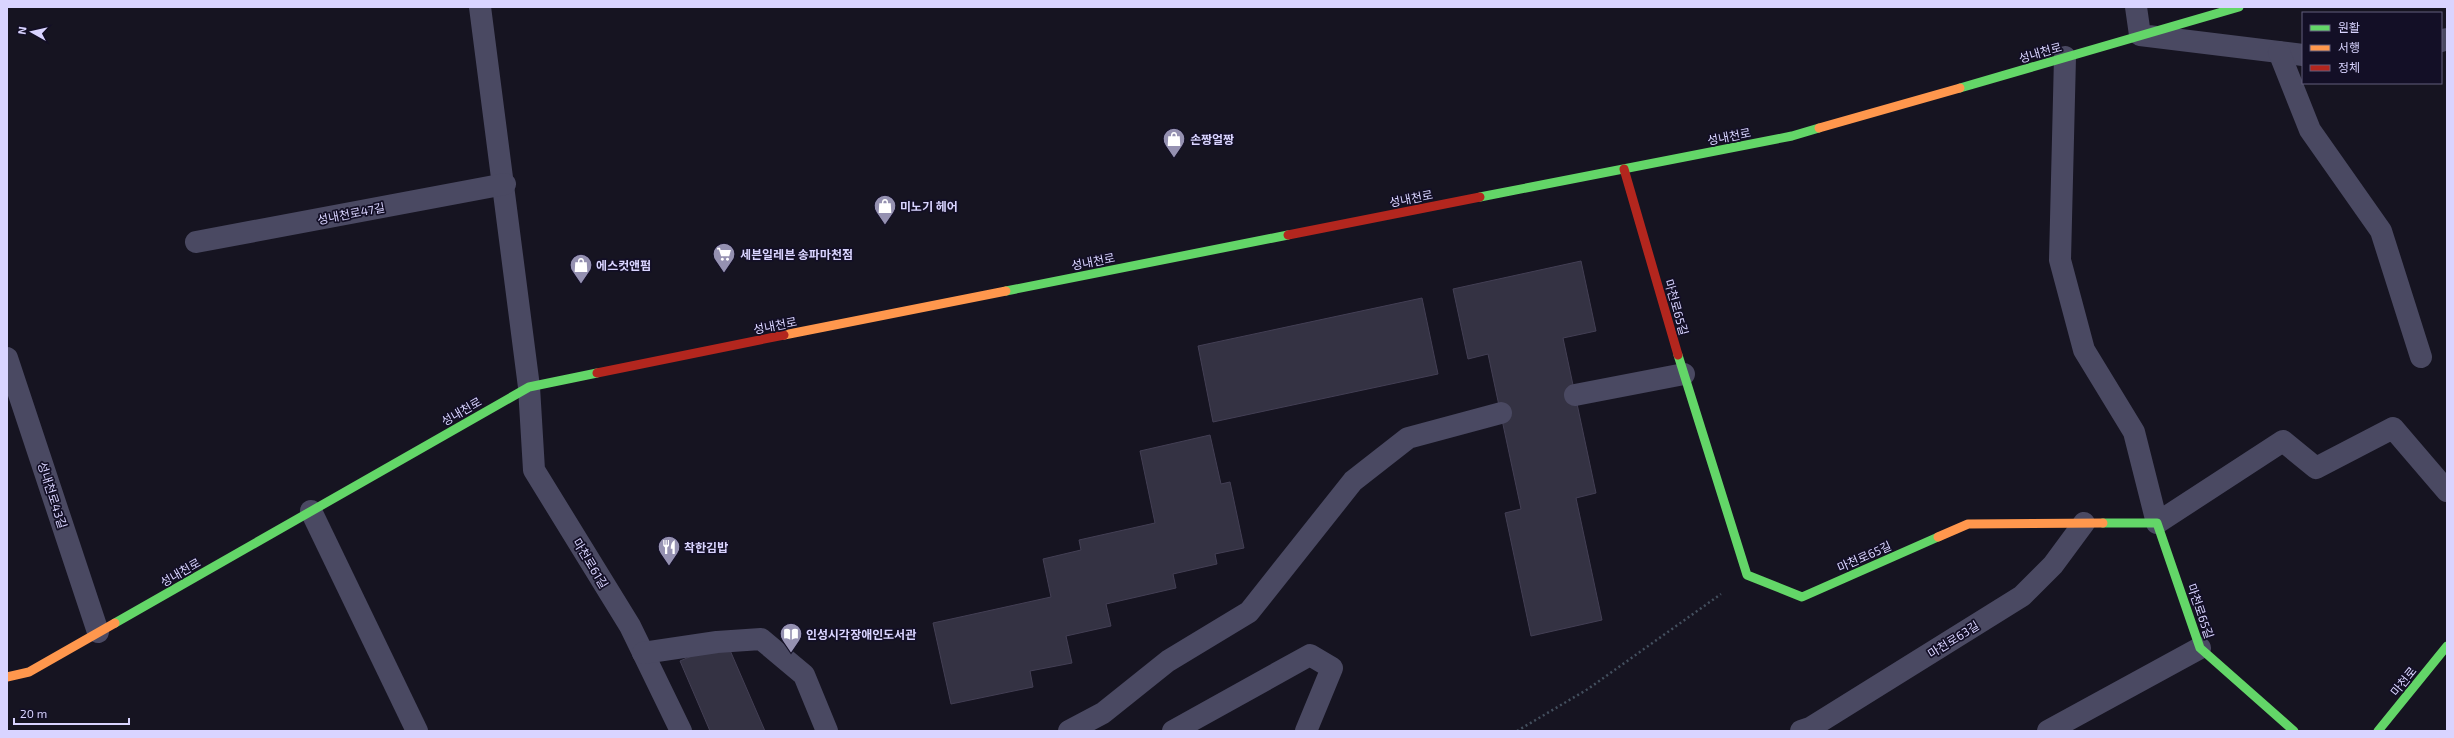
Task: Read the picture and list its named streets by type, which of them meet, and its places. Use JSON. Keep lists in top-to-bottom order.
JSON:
{
  "streets": {
    "street": [
      "성내천로",
      "성내천로47길",
      "마천로65길",
      "성내천로43길",
      "마천로61길",
      "마천로63길",
      "마천로"
    ]
  },
  "crossings": [
    ["성내천로", "마천로65길"],
    ["성내천로", "성내천로43길"],
    ["성내천로", "마천로61길"],
    ["마천로65길", "마천로63길"]
  ],
  "places": {
    "shop": ["손짱얼짱", "미노기 헤어", "에스컷앤펌"],
    "supermarket": ["세븐일레븐 송파마천점"],
    "restaurant": ["착한김밥"],
    "library": ["인성시각장애인도서관"]
  },
  "legend": ["원활", "서행", "정체"],
  "scale_bar": "20 m",
  "north": "left"
}
